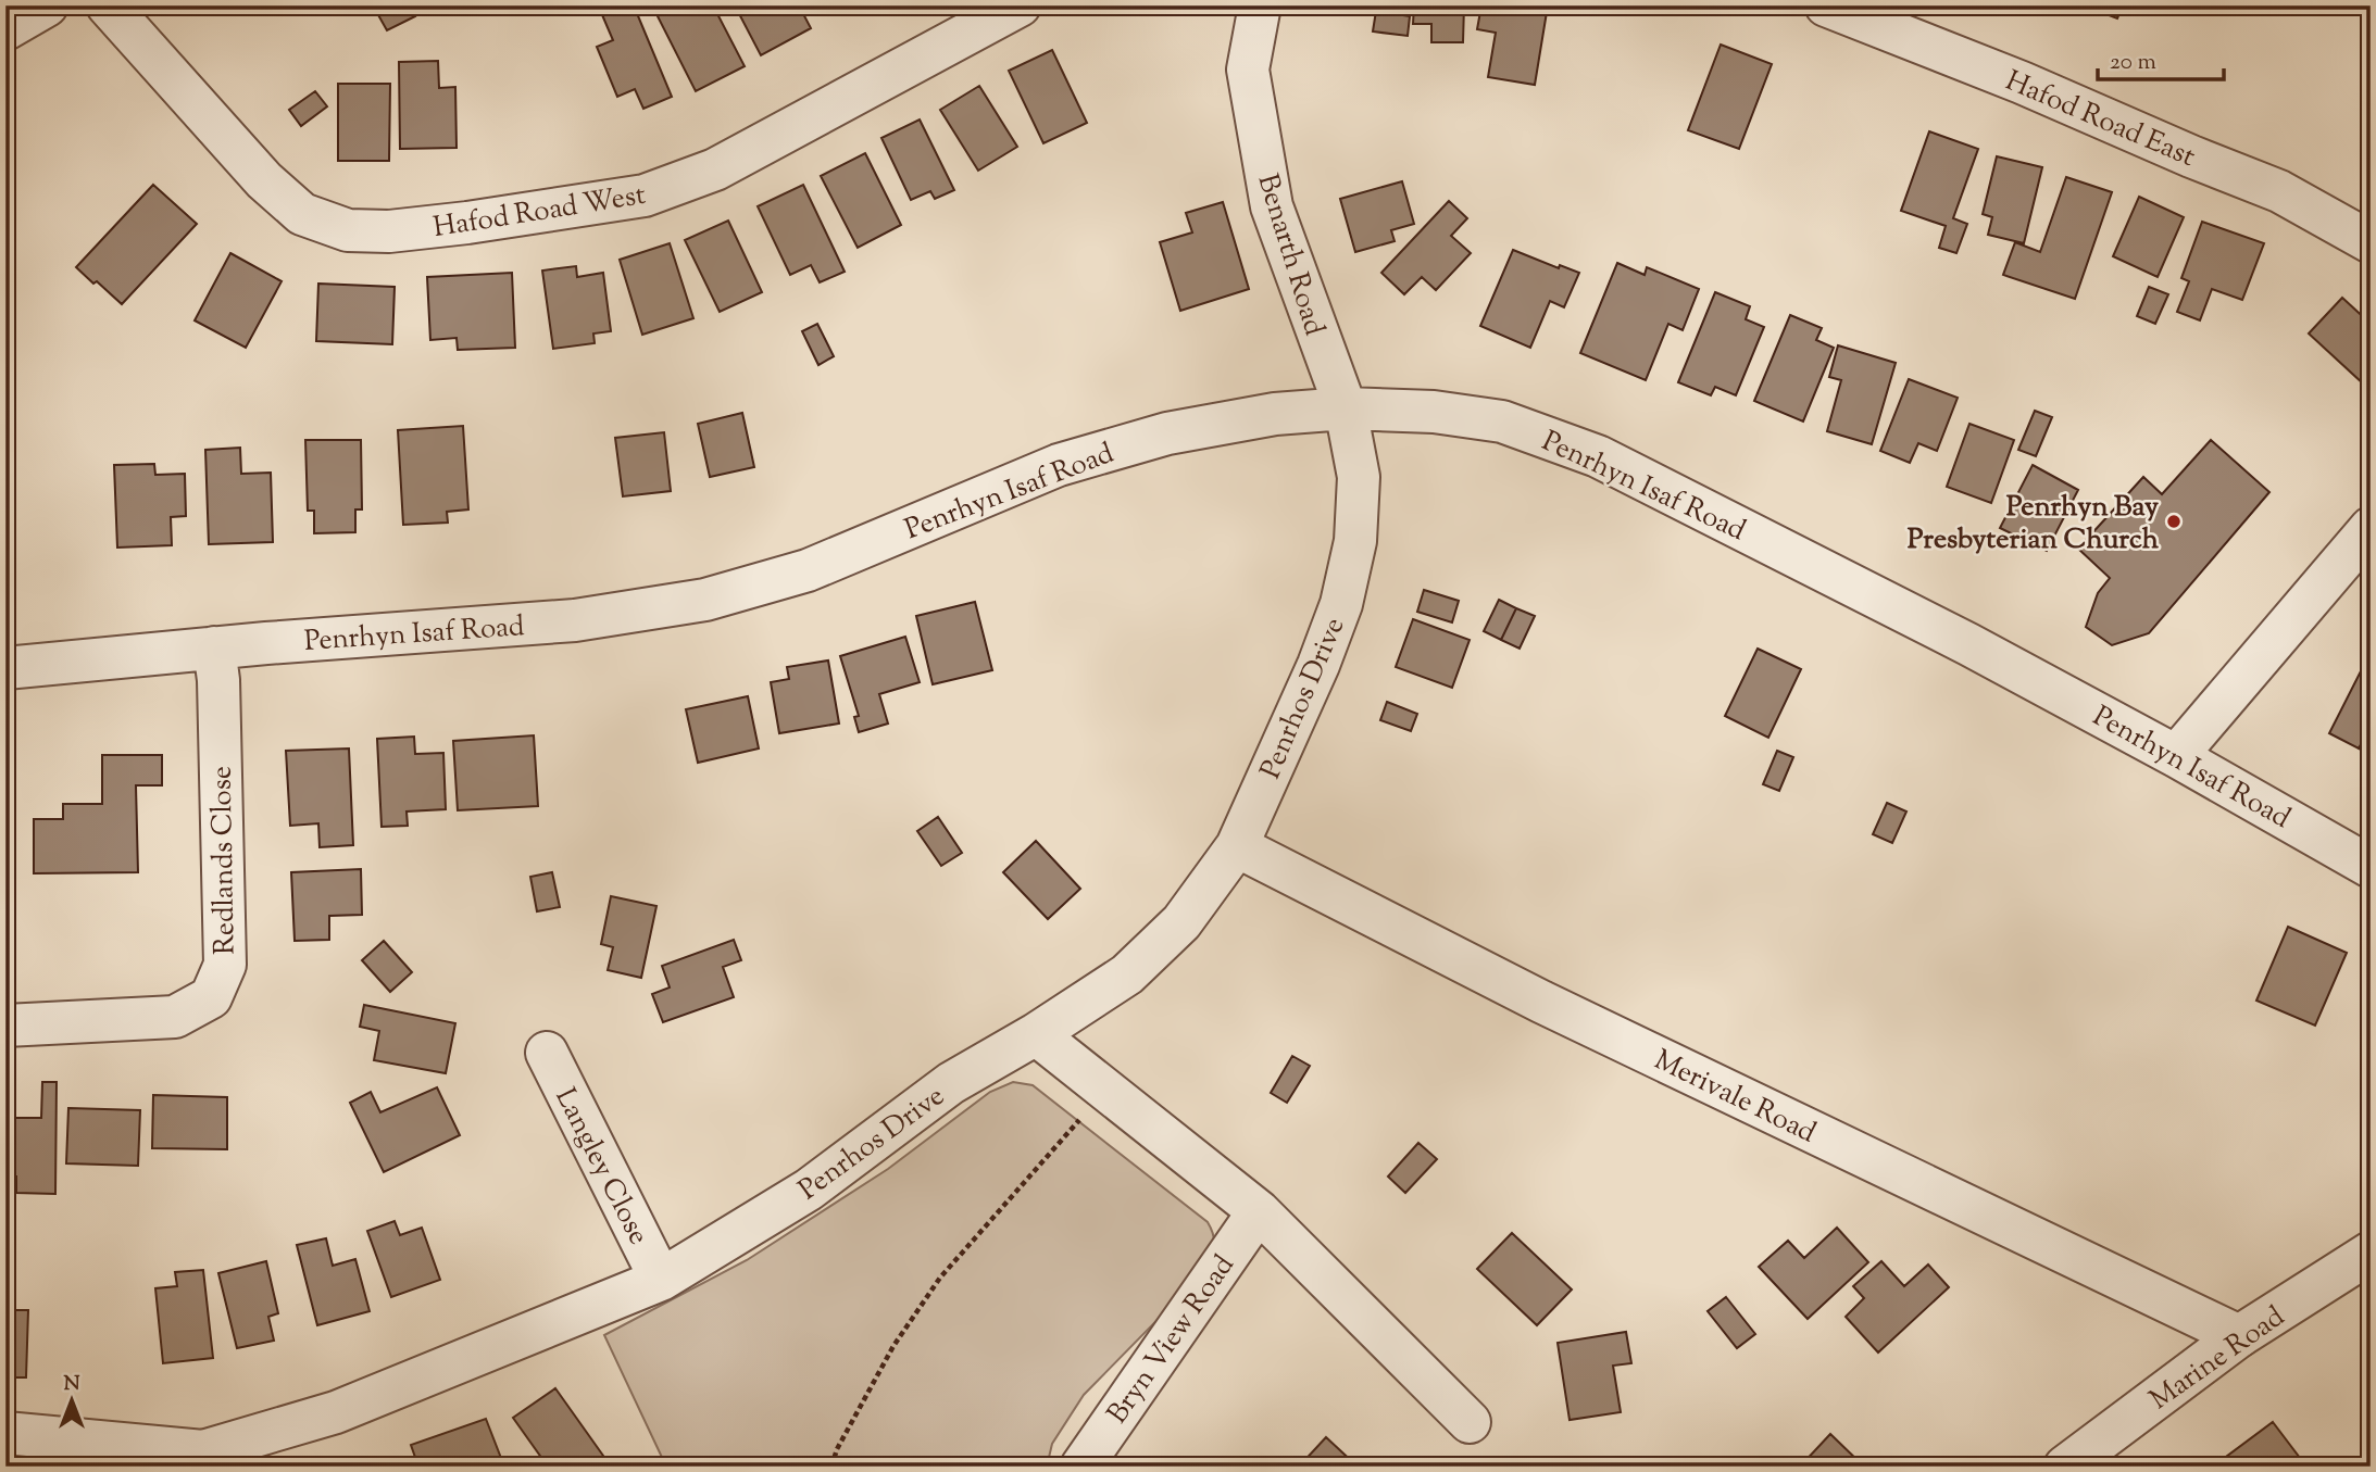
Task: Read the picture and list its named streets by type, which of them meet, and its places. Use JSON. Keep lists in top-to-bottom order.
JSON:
{
  "streets": {
    "street": [
      "Hafod Road East",
      "Hafod Road West",
      "Benarth Road",
      "Penrhyn Isaf Road",
      "Penrhos Drive",
      "Redlands Close",
      "Merivale Road",
      "Langley Close",
      "Bryn View Road",
      "Marine Road"
    ]
  },
  "crossings": [
    ["Benarth Road", "Penrhyn Isaf Road"],
    ["Benarth Road", "Penrhos Drive"],
    ["Penrhyn Isaf Road", "Penrhos Drive"],
    ["Penrhyn Isaf Road", "Redlands Close"],
    ["Penrhos Drive", "Merivale Road"],
    ["Penrhos Drive", "Langley Close"],
    ["Merivale Road", "Marine Road"]
  ],
  "places": ["Penrhyn Bay Presbyterian Church"],
  "scale_bar": "20 m",
  "north": "top"
}
